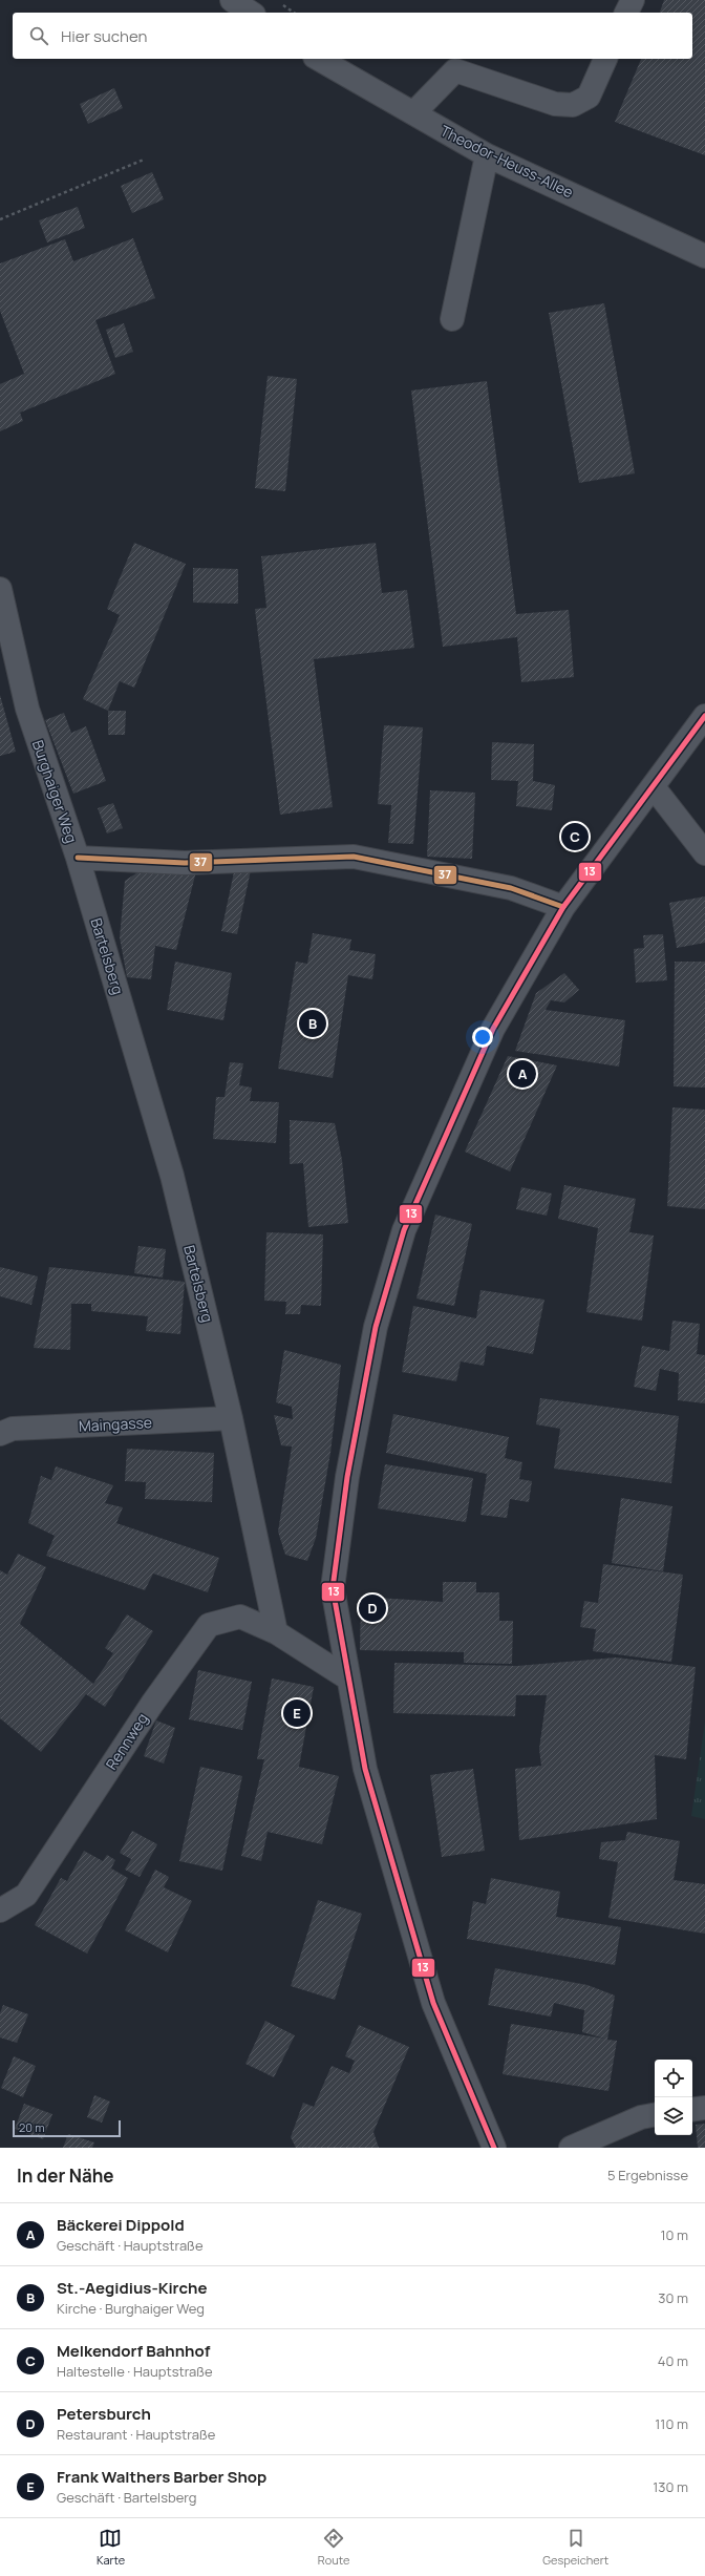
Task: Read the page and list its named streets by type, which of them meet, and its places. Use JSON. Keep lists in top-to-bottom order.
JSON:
{
  "streets": {
    "street": [
      "Theodor-Heuss-Allee",
      "Burghaiger Weg",
      "Bartelsberg",
      "Maingasse",
      "Rennweg"
    ]
  },
  "crossings": [
    ["Burghaiger Weg", "Bartelsberg"],
    ["Bartelsberg", "Maingasse"],
    ["Bartelsberg", "Rennweg"]
  ],
  "lines": ["transit line 13", "transit line 37"],
  "scale_bar": "20 m",
  "page": {
    "search": "Hier suchen",
    "pins": [
      "C",
      "B",
      "A",
      "D",
      "E"
    ],
    "scale": "20 m",
    "heading": ["In der Nähe", "5 Ergebnisse"],
    "list": [
      {
        "mark": "A",
        "name": "Bäckerei Dippold",
        "note": "Geschäft · Hauptstraße",
        "value": "10 m"
      },
      {
        "mark": "B",
        "name": "St.-Aegidius-Kirche",
        "note": "Kirche · Burghaiger Weg",
        "value": "30 m"
      },
      {
        "mark": "C",
        "name": "Melkendorf Bahnhof",
        "note": "Haltestelle · Hauptstraße",
        "value": "40 m"
      },
      {
        "mark": "D",
        "name": "Petersburch",
        "note": "Restaurant · Hauptstraße",
        "value": "110 m"
      },
      {
        "mark": "E",
        "name": "Frank Walthers Barber Shop",
        "note": "Geschäft · Bartelsberg",
        "value": "130 m"
      }
    ],
    "nav": ["Karte", "Route", "Gespeichert"]
  }
}
